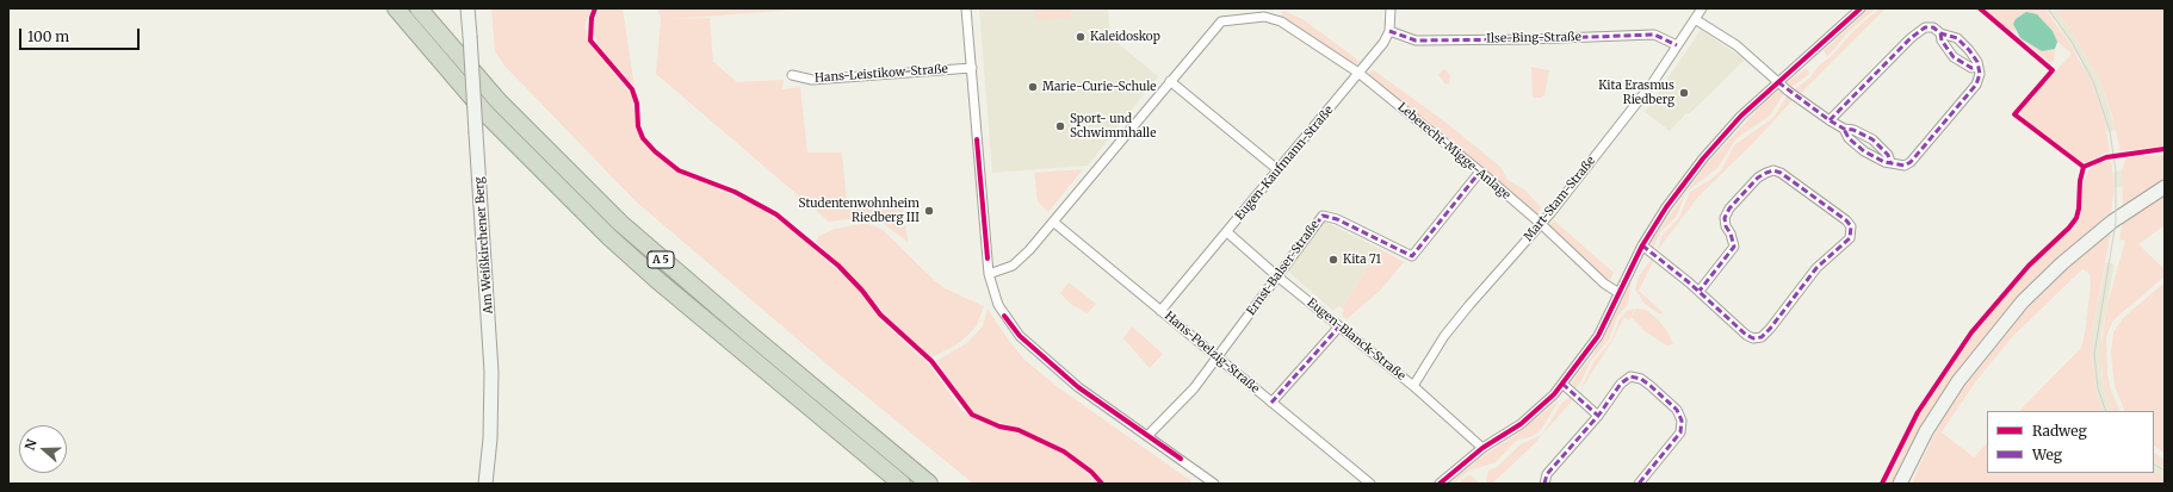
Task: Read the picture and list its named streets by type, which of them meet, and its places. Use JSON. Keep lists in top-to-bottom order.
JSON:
{
  "streets": {
    "highway": ["A 5"],
    "main road": ["Am Weißkirchener Berg"],
    "street": [
      "Ilse-Bing-Straße",
      "Hans-Leistikow-Straße",
      "Leberecht-Migge-Anlage",
      "Eugen-Kaufmann-Straße",
      "Mart-Stam-Straße",
      "Ernst-Balser-Straße",
      "Eugen-Blanck-Straße",
      "Hans-Poelzig-Straße"
    ]
  },
  "crossings": [
    ["Ilse-Bing-Straße", "Eugen-Kaufmann-Straße"],
    ["Ilse-Bing-Straße", "Mart-Stam-Straße"],
    ["Leberecht-Migge-Anlage", "Eugen-Kaufmann-Straße"],
    ["Leberecht-Migge-Anlage", "Mart-Stam-Straße"],
    ["Leberecht-Migge-Anlage", "Ernst-Balser-Straße"],
    ["Eugen-Kaufmann-Straße", "Eugen-Blanck-Straße"],
    ["Eugen-Kaufmann-Straße", "Hans-Poelzig-Straße"],
    ["Mart-Stam-Straße", "Eugen-Blanck-Straße"],
    ["Ernst-Balser-Straße", "Eugen-Blanck-Straße"],
    ["Ernst-Balser-Straße", "Hans-Poelzig-Straße"]
  ],
  "places": [
    "Kaleidoskop",
    "Marie-Curie-Schule",
    "Kita Erasmus Riedberg",
    "Sport- und Schwimmhalle",
    "Studentenwohnheim Riedberg III",
    "Kita 71"
  ],
  "legend": ["Radweg", "Weg"],
  "scale_bar": "100 m",
  "north": "left"
}
